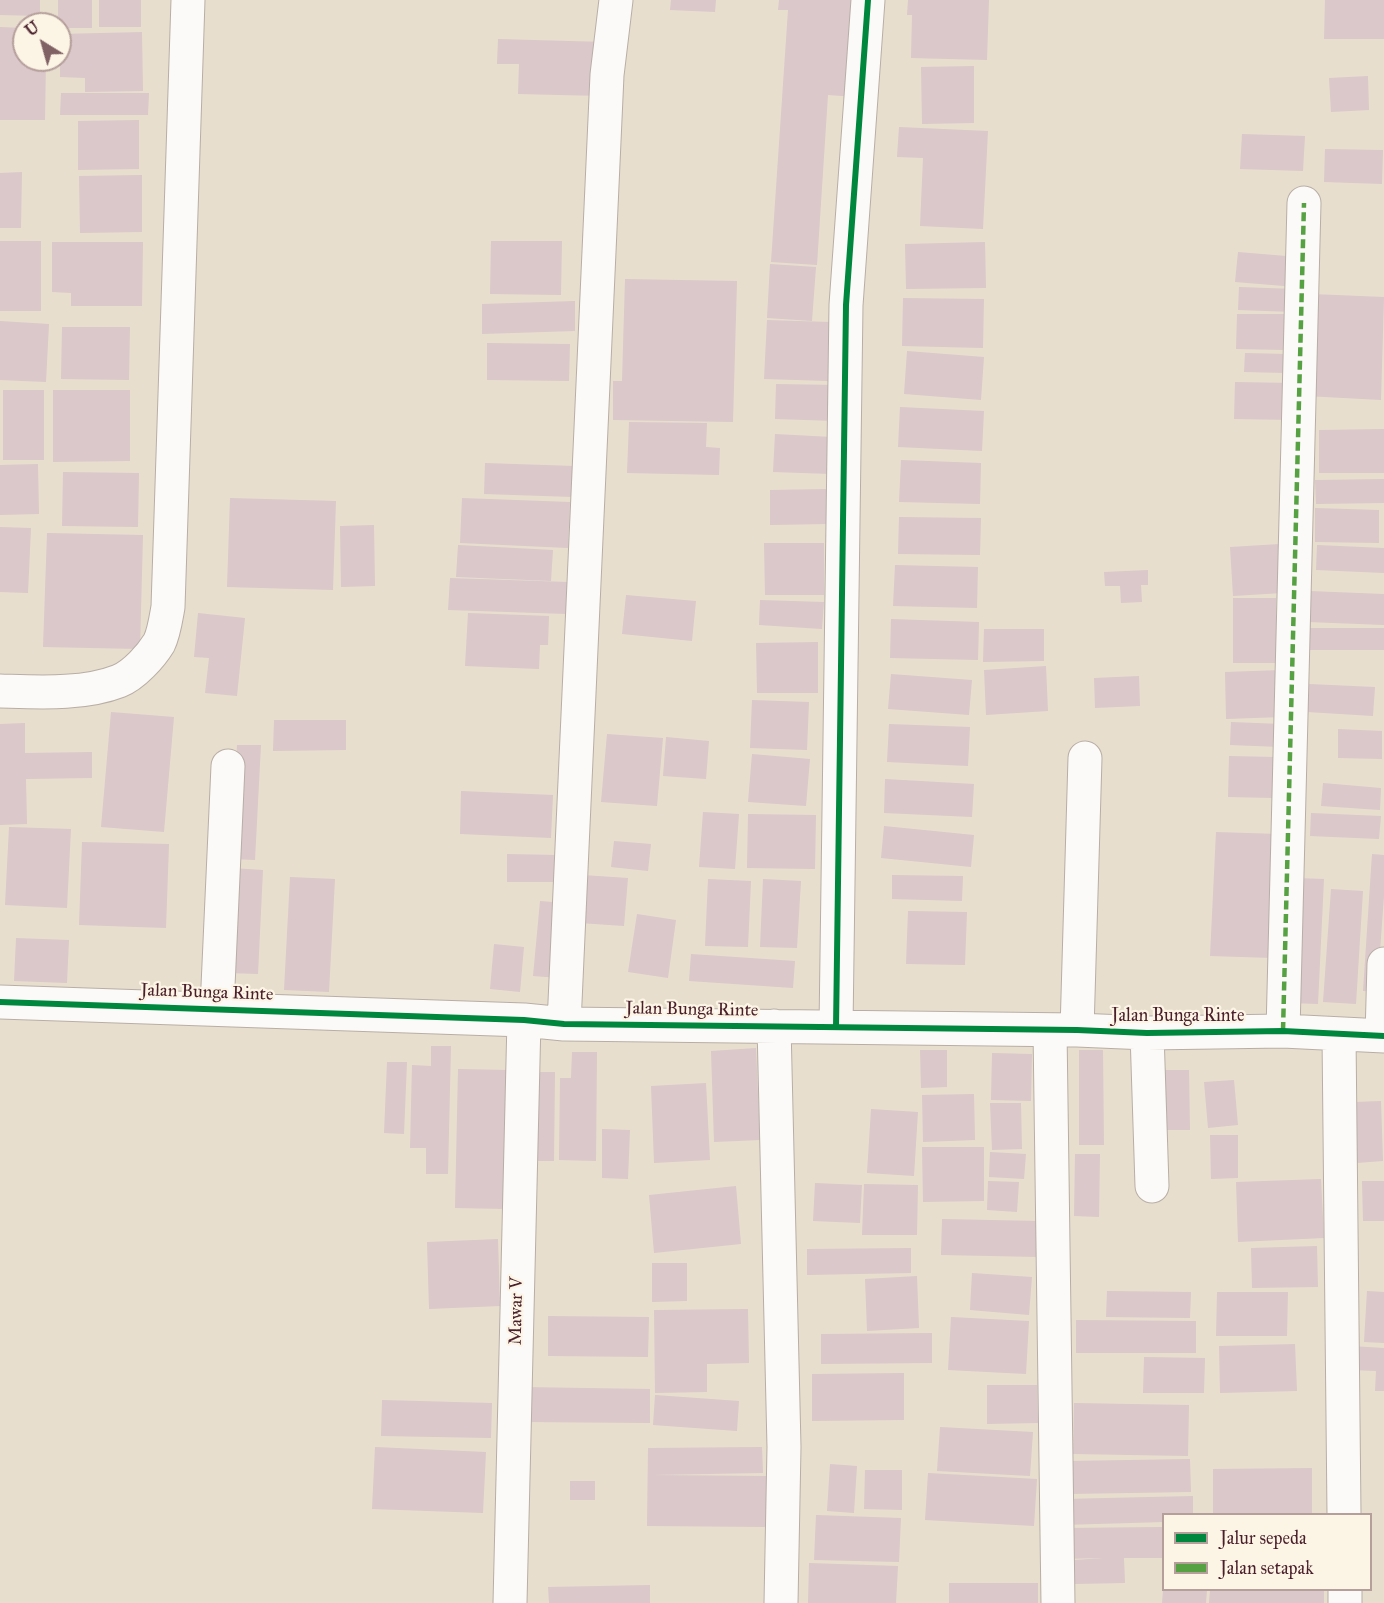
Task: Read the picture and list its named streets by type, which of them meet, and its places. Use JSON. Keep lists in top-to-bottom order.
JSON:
{
  "streets": {
    "street": ["Jalan Bunga Rinte", "Mawar V"]
  },
  "crossings": [
    ["Jalan Bunga Rinte", "Mawar V"]
  ],
  "legend": ["Jalur sepeda", "Jalan setapak"],
  "north": "top left"
}
